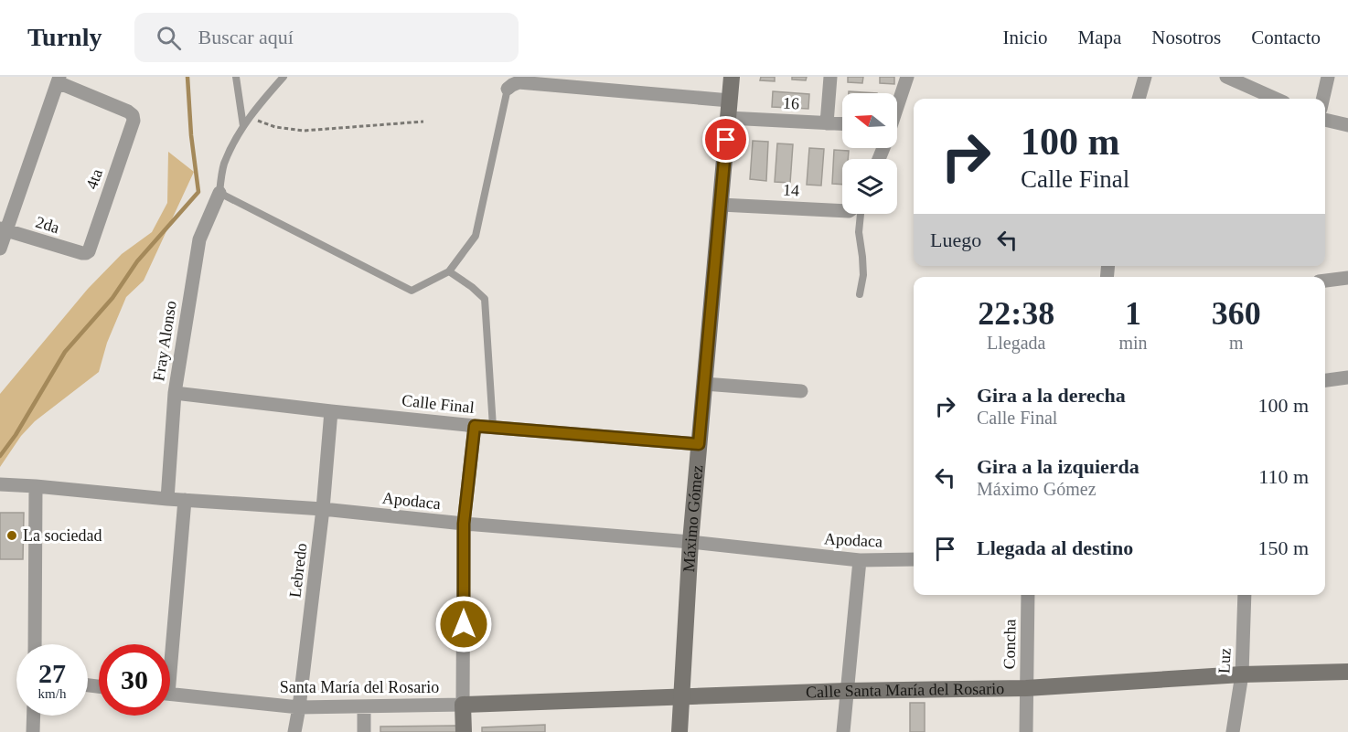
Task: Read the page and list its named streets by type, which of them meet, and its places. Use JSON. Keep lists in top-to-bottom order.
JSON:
{
  "streets": {
    "street": [
      "16",
      "4ta",
      "14",
      "2da",
      "Fray Alonso",
      "Calle Final",
      "Apodaca",
      "Máximo Gómez",
      "Lebredo",
      "Concha",
      "Luz",
      "Santa María del Rosario",
      "Calle Santa María del Rosario"
    ]
  },
  "crossings": [
    ["16", "Máximo Gómez"],
    ["4ta", "2da"],
    ["14", "Máximo Gómez"],
    ["Fray Alonso", "Calle Final"],
    ["Fray Alonso", "Apodaca"],
    ["Calle Final", "Máximo Gómez"],
    ["Calle Final", "Lebredo"],
    ["Apodaca", "Máximo Gómez"],
    ["Apodaca", "Lebredo"],
    ["Máximo Gómez", "Calle Santa María del Rosario"],
    ["Lebredo", "Santa María del Rosario"],
    ["Concha", "Calle Santa María del Rosario"],
    ["Luz", "Calle Santa María del Rosario"],
    ["Santa María del Rosario", "Calle Santa María del Rosario"]
  ],
  "places": ["La sociedad"],
  "north": "left",
  "page": {
    "header": "Turnly",
    "search": "Buscar aquí",
    "nav": [
      "Inicio",
      "Mapa",
      "Nosotros",
      "Contacto"
    ],
    "turn": ["100 m", "Calle Final"],
    "then": "Luego",
    "eta": [
      "22:38",
      "Llegada",
      "1",
      "min",
      "360",
      "m"
    ],
    "list": [
      {
        "name": "Gira a la derecha",
        "note": "Calle Final",
        "value": "100 m"
      },
      {
        "name": "Gira a la izquierda",
        "note": "Máximo Gómez",
        "value": "110 m"
      },
      {
        "name": "Llegada al destino",
        "value": "150 m"
      }
    ],
    "speed": "27 km/h",
    "limit": "30"
  }
}
